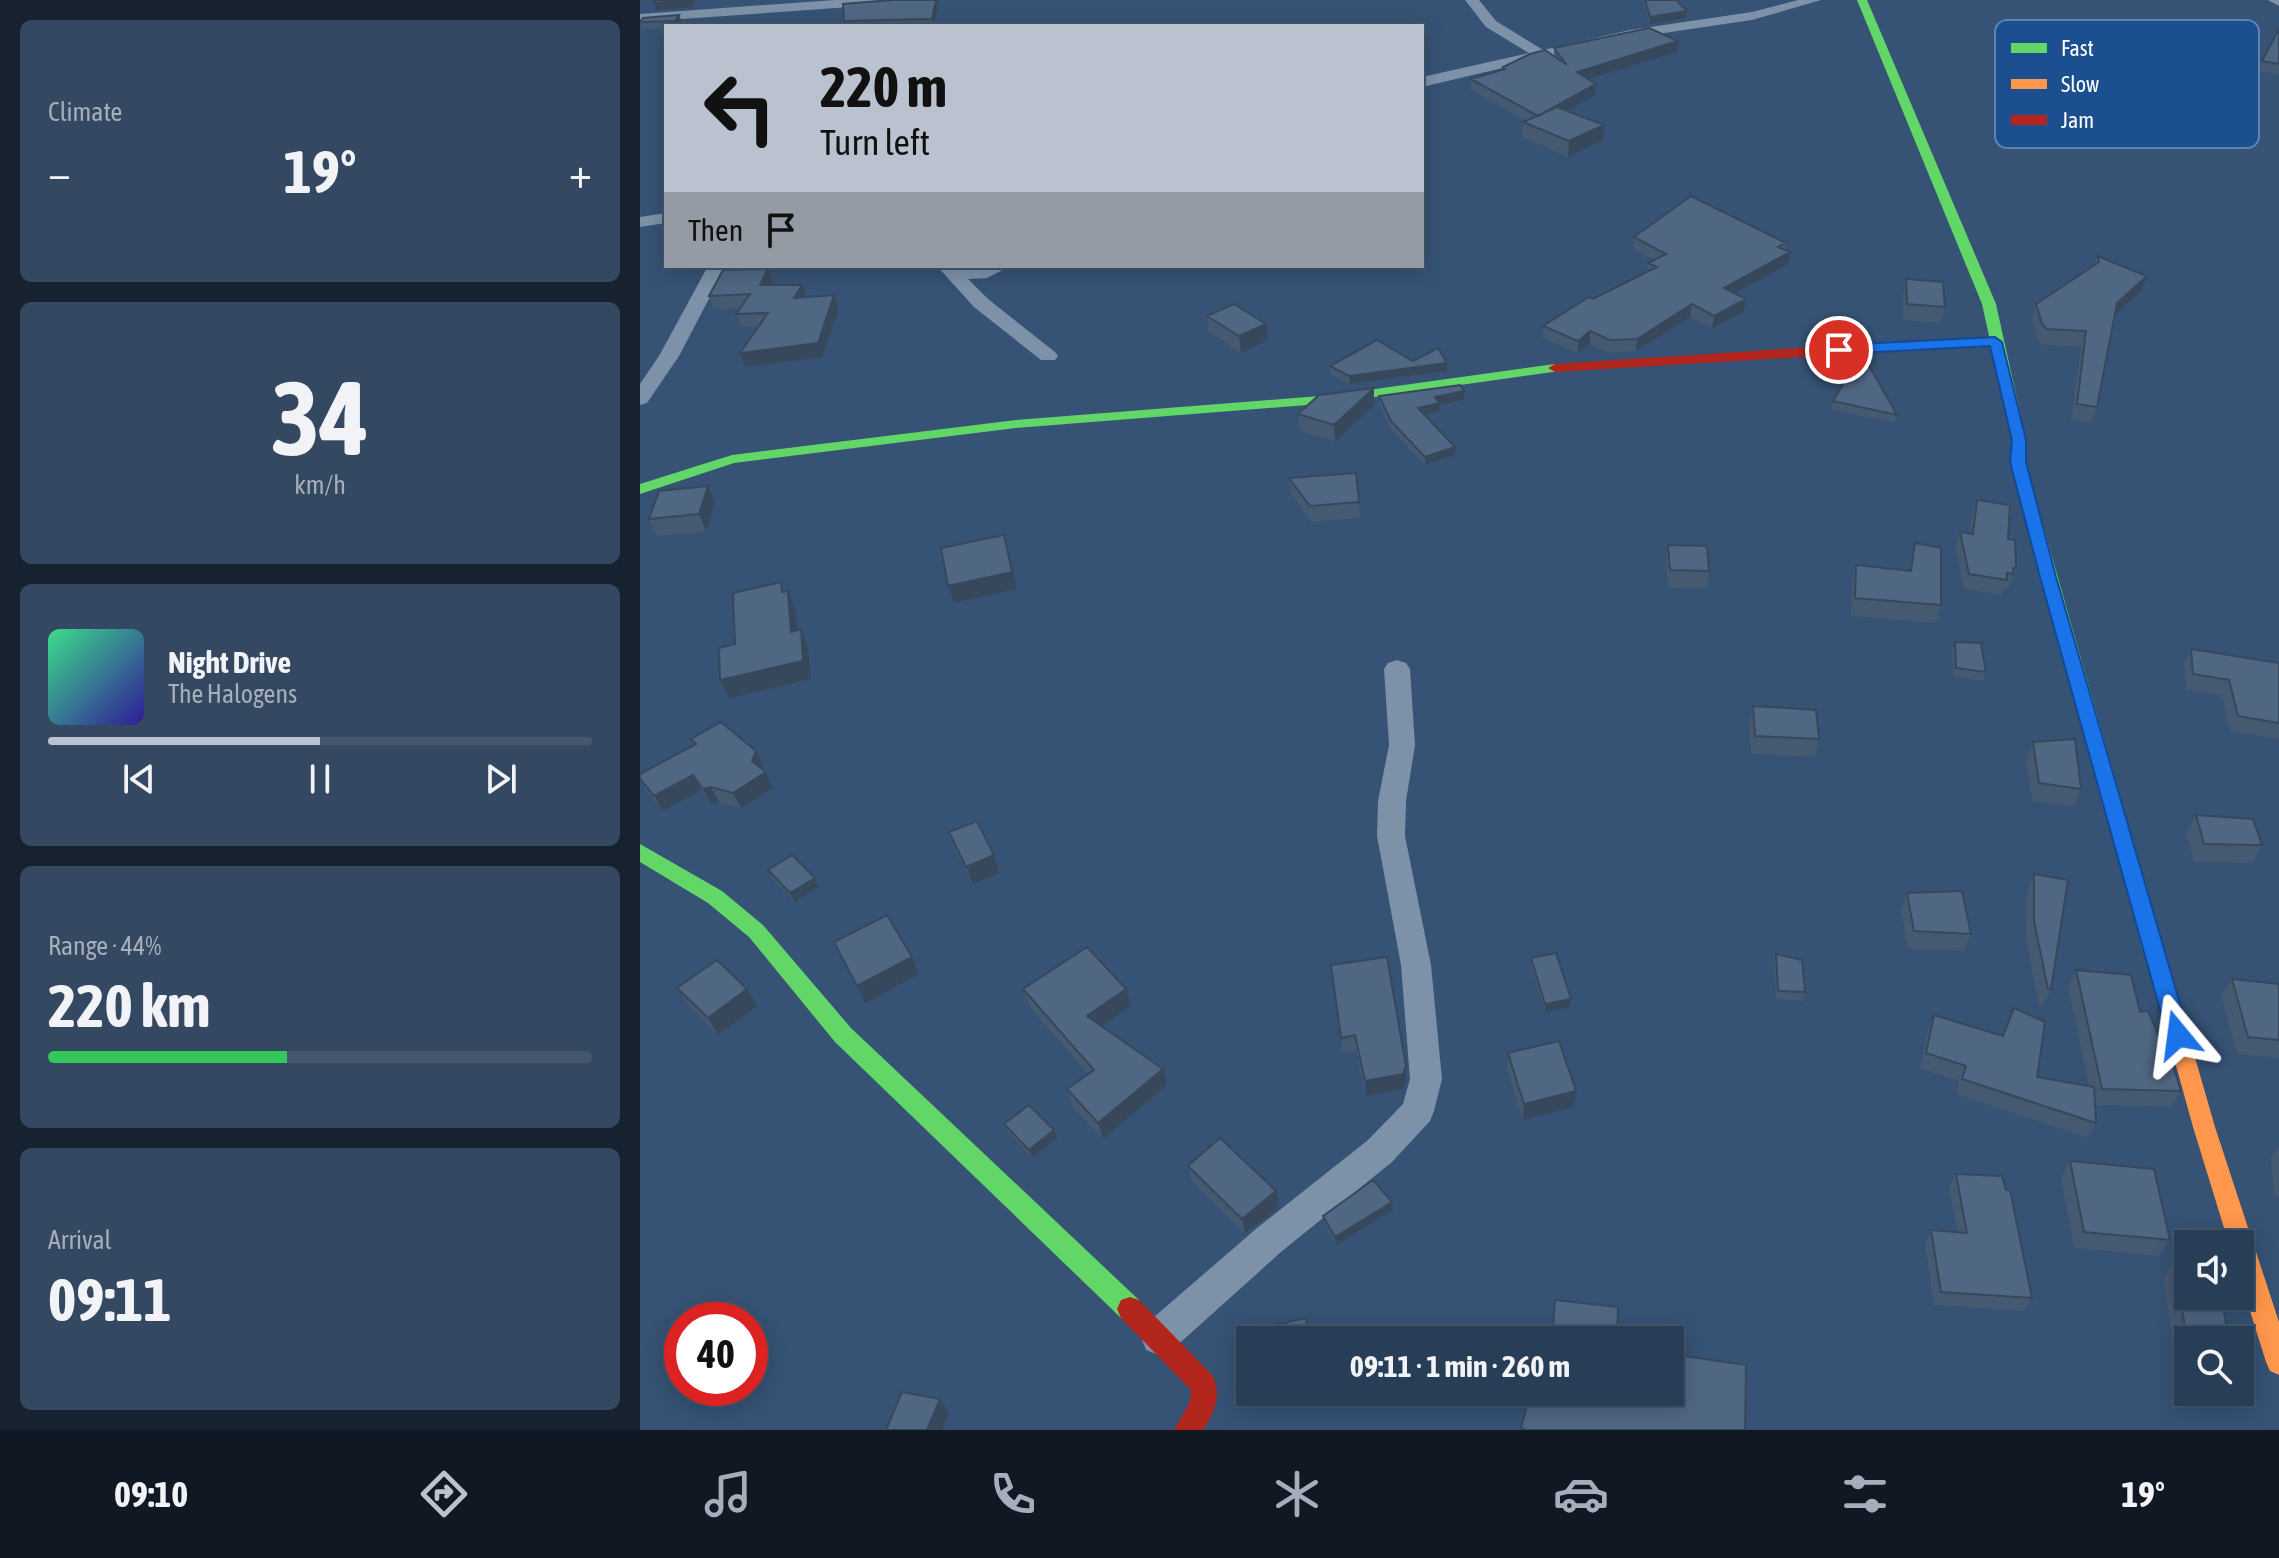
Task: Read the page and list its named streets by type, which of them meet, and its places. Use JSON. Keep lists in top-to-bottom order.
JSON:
{
  "legend": ["Fast", "Slow", "Jam"],
  "page": {
    "tile": [
      "Climate",
      ["34", "km/h"],
      ["Range · 44%", "220 km"],
      ["Arrival", "09:11"]
    ],
    "turn": ["220 m", "Turn left"],
    "heat": ["−", "19°", "+"],
    "then": "Then",
    "song": ["Night Drive", "The Halogens"],
    "limit": "40",
    "trip": "09:11 · 1 min · 260 m",
    "tabs": ["09:10", "19°"]
  }
}
